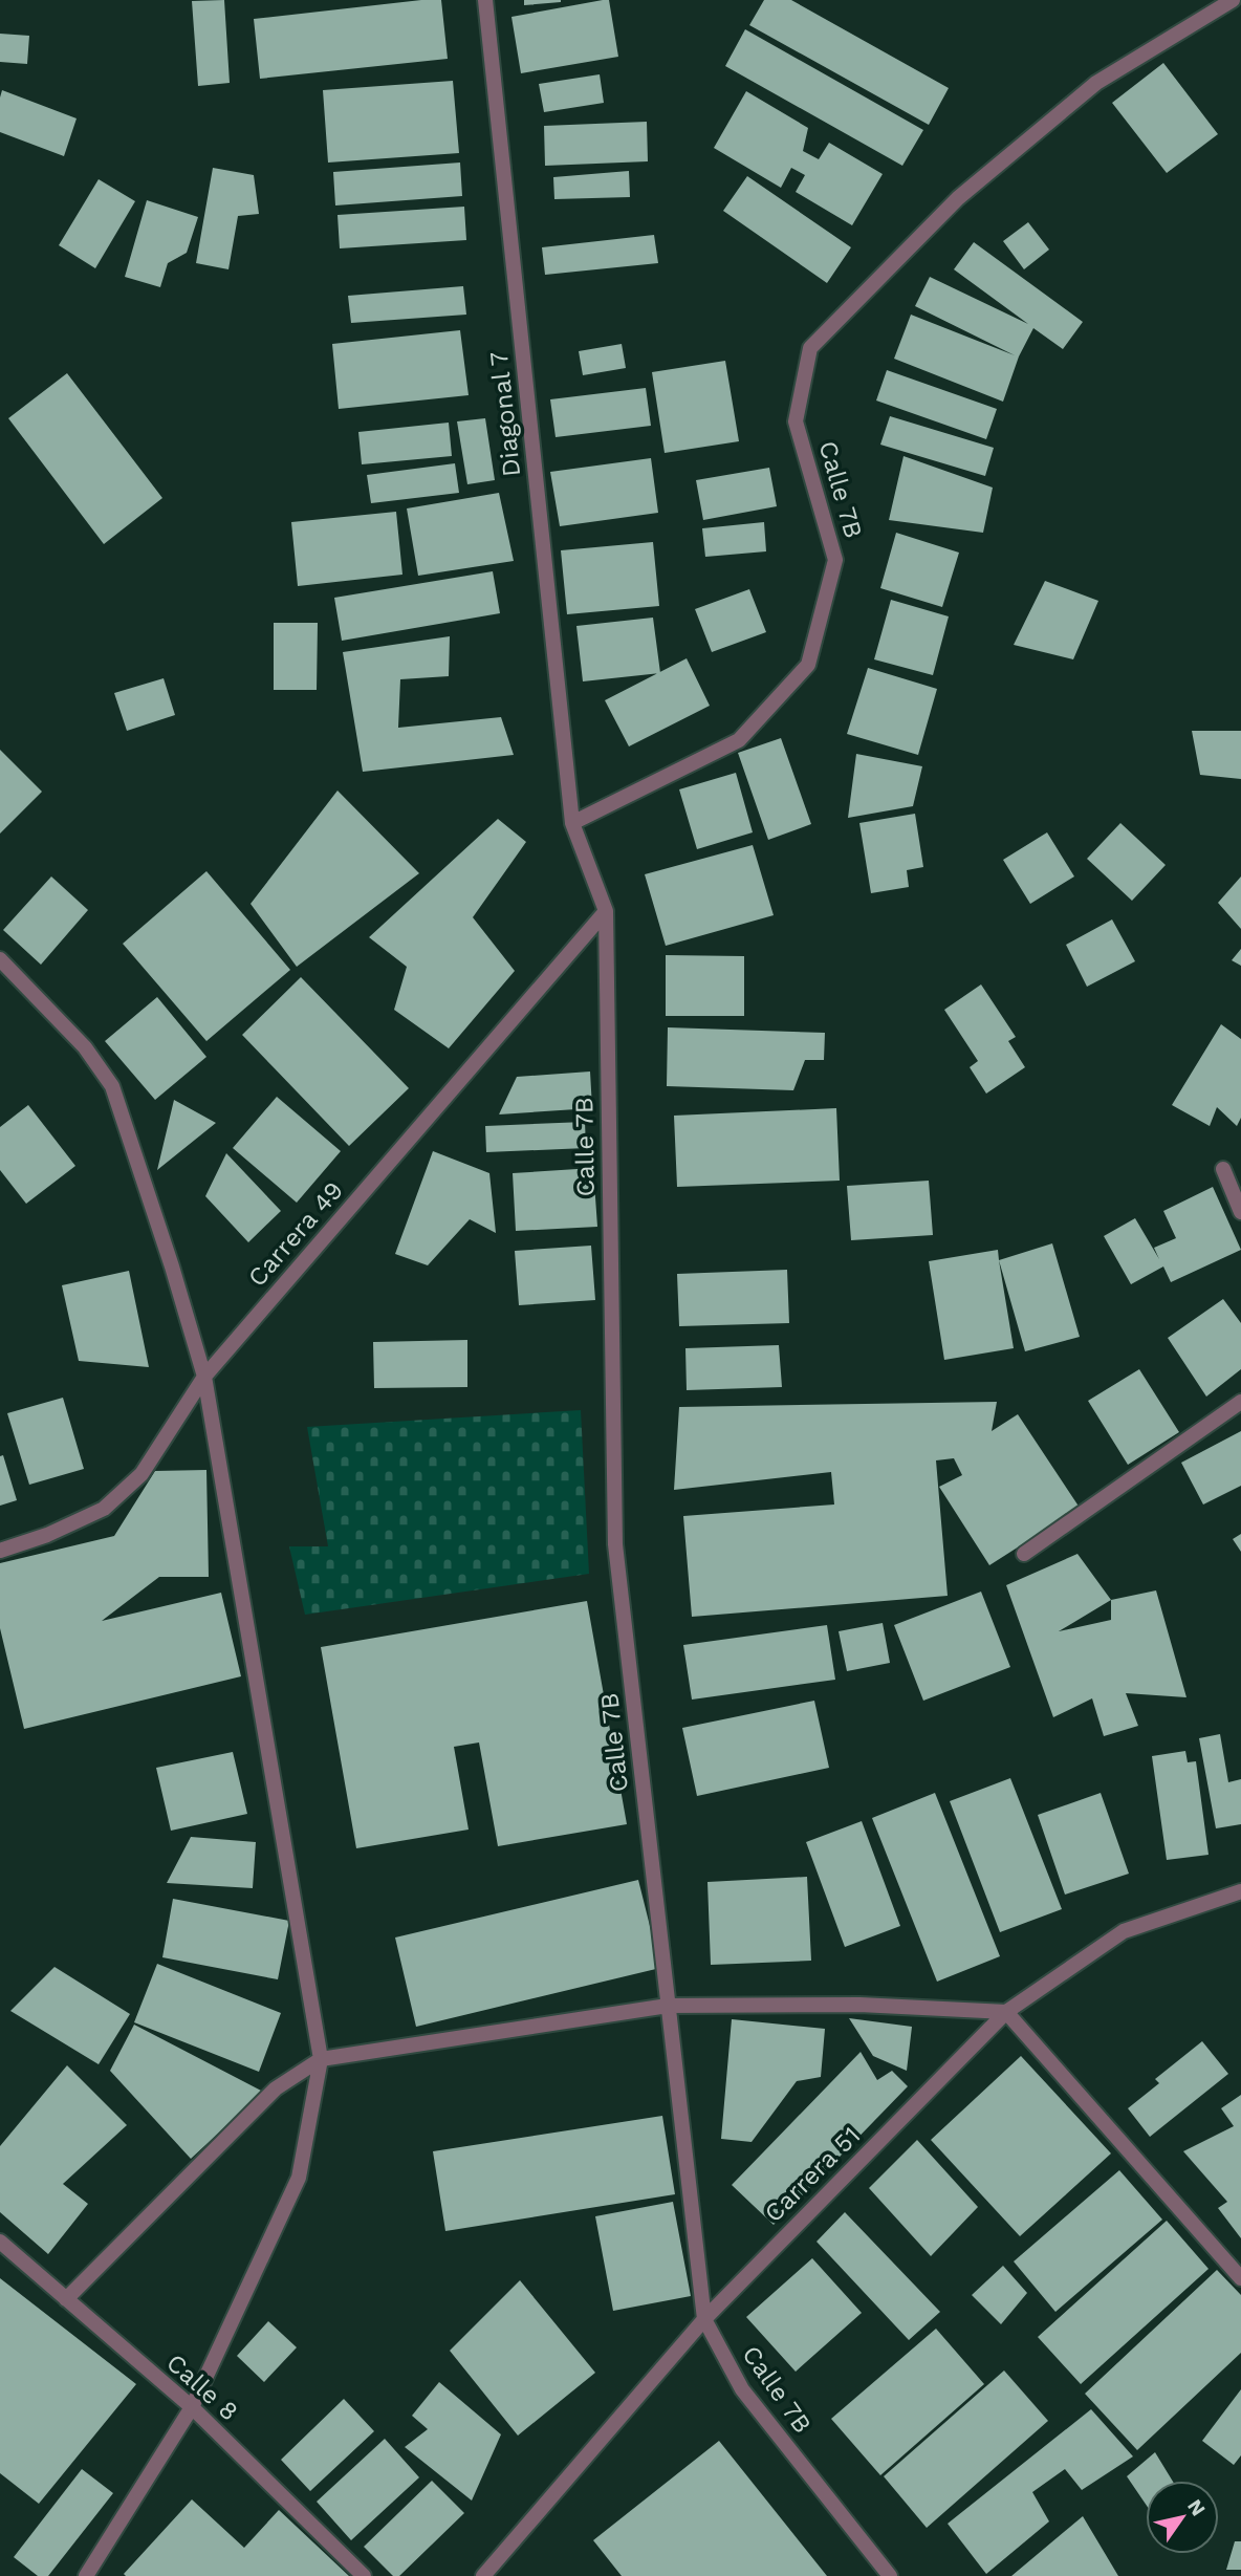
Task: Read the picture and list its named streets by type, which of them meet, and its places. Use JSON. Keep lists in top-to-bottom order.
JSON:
{
  "streets": {
    "street": [
      "Diagonal 7",
      "Calle 7B",
      "Carrera 49",
      "Carrera 51",
      "Calle 8"
    ]
  },
  "crossings": [
    ["Diagonal 7", "Calle 7B"],
    ["Calle 7B", "Carrera 49"],
    ["Calle 7B", "Carrera 51"]
  ],
  "north": "top right"
}
